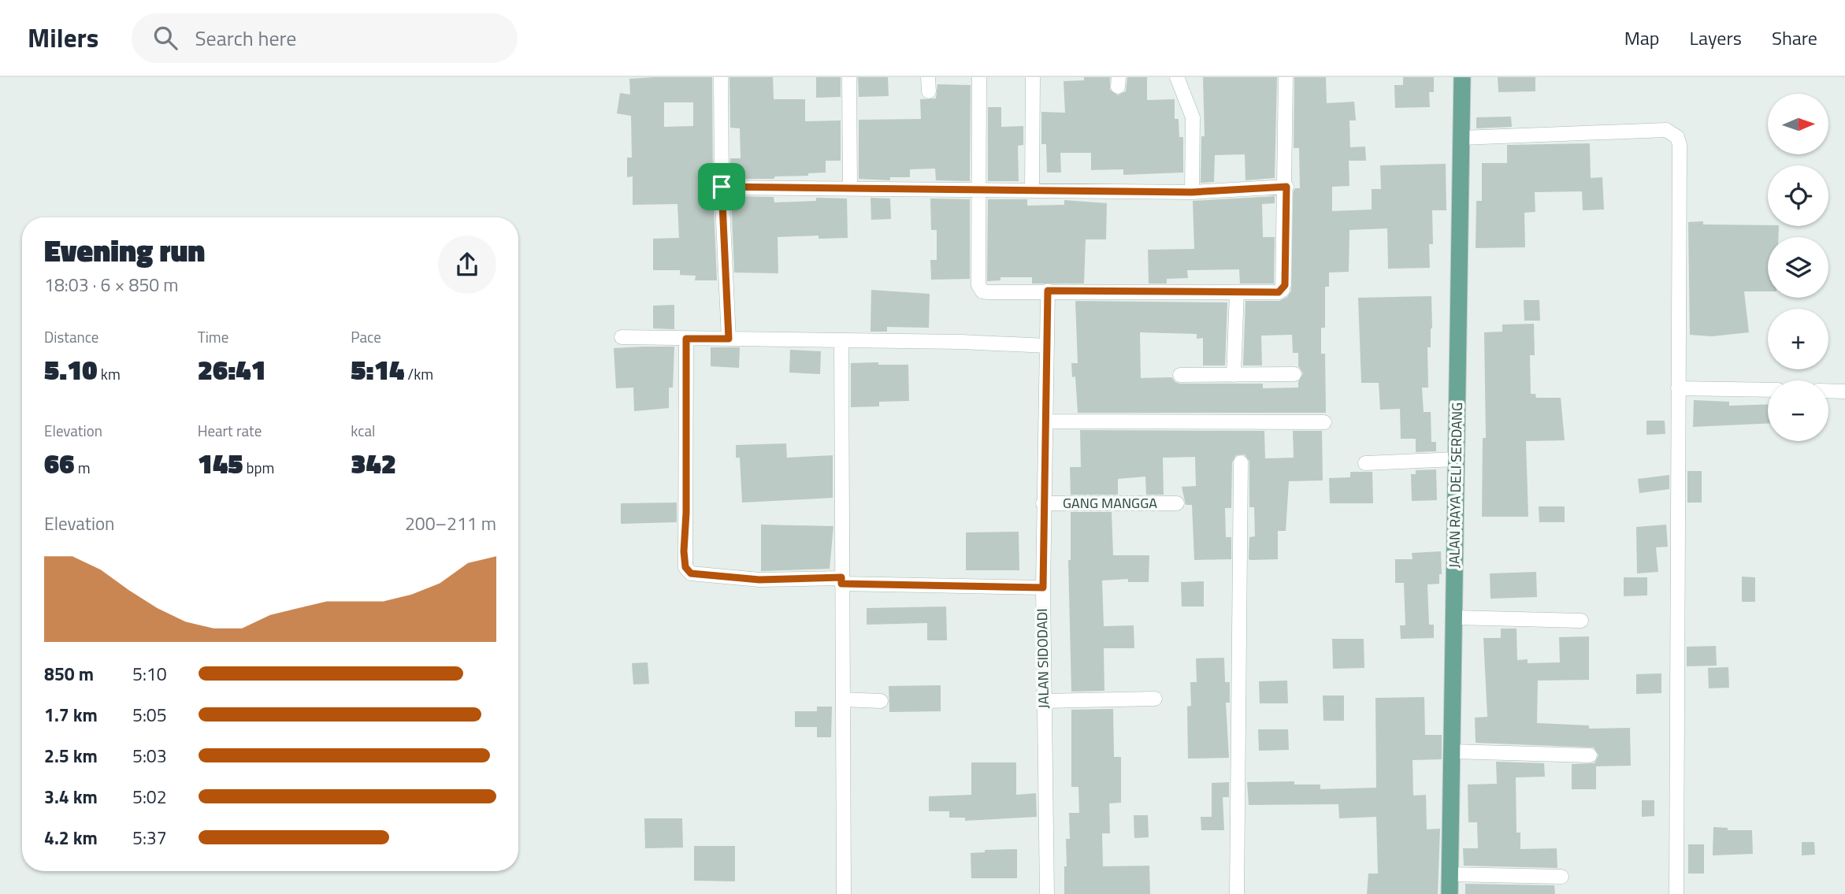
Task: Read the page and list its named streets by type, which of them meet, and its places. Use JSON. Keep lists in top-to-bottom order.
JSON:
{
  "streets": {
    "main road": ["JALAN RAYA DELI SERDANG"],
    "street": ["GANG MANGGA", "JALAN SIDODADI"]
  },
  "crossings": [
    ["GANG MANGGA", "JALAN SIDODADI"]
  ],
  "north": "right",
  "page": {
    "header": "Milers",
    "search": "Search here",
    "nav": ["Map", "Layers", "Share"],
    "map_buttons": ["+", "−"],
    "heading": ["Evening run", "18:03 · 6 × 850 m"],
    "stats": [
      ["Distance", "5.10 km"],
      ["Time", "26:41"],
      ["Pace", "5:14 /km"],
      ["Elevation", "66 m"],
      ["Heart rate", "145 bpm"],
      ["kcal", "342"]
    ],
    "chart": ["Elevation", "200–211 m"],
    "list": [
      {
        "name": "850 m",
        "note": "5:10"
      },
      {
        "name": "1.7 km",
        "note": "5:05"
      },
      {
        "name": "2.5 km",
        "note": "5:03"
      },
      {
        "name": "3.4 km",
        "note": "5:02"
      },
      {
        "name": "4.2 km",
        "note": "5:37"
      }
    ]
  }
}
